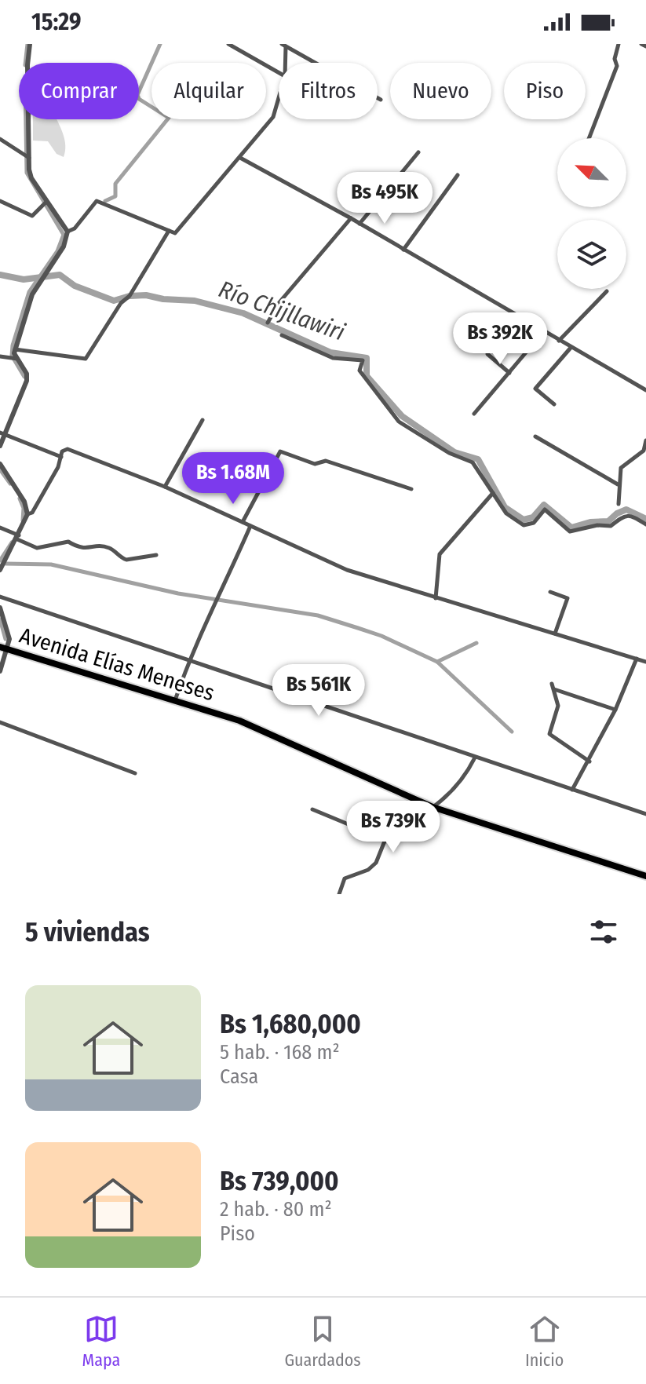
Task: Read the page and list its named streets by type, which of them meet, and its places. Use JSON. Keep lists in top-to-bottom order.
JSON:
{
  "streets": {
    "main road": ["Avenida Elías Meneses"]
  },
  "water": ["Río Chijllawiri"],
  "north": "top left",
  "page": {
    "status": "15:29",
    "chip": [
      "Comprar",
      "Alquilar",
      "Filtros",
      "Nuevo",
      "Piso"
    ],
    "price": [
      "Bs 495K",
      "Bs 392K",
      "Bs 1.68M",
      "Bs 561K",
      "Bs 739K"
    ],
    "heading": "5 viviendas",
    "list": [
      {
        "name": "Bs 1,680,000",
        "note": "5 hab. · 168 m² · Casa"
      },
      {
        "name": "Bs 739,000",
        "note": "2 hab. · 80 m² · Piso"
      }
    ],
    "tabs": ["Mapa", "Guardados", "Inicio"]
  }
}
